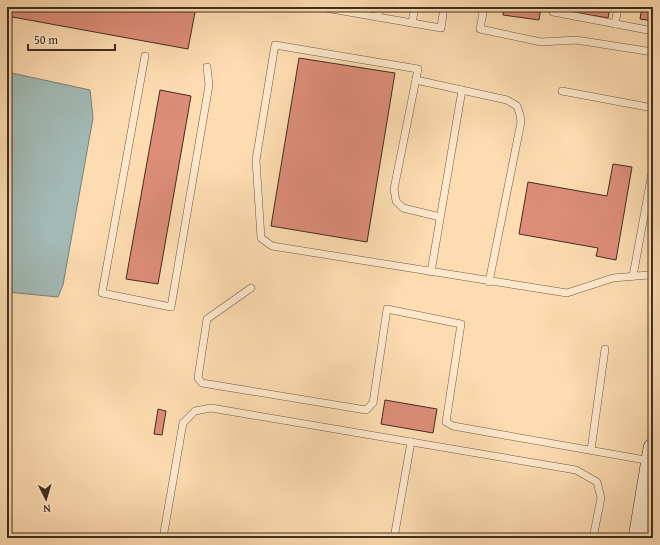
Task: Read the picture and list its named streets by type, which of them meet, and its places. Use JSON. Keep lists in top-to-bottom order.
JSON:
{
  "scale_bar": "50 m",
  "north": "bottom"
}
